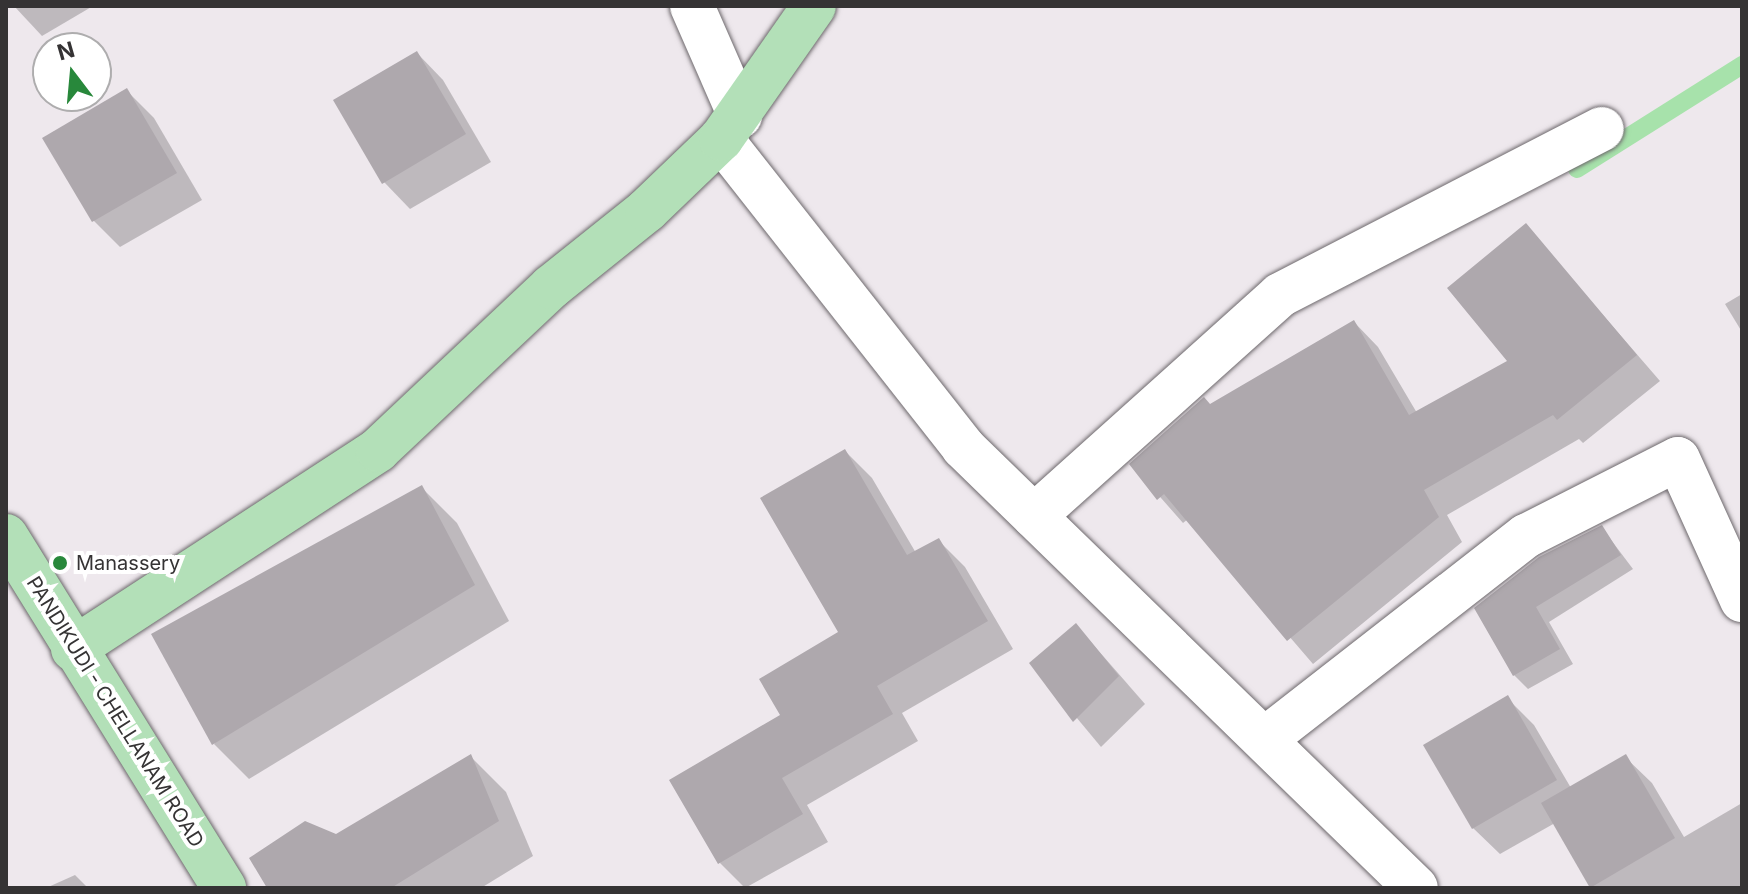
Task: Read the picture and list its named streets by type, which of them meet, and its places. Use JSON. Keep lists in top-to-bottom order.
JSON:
{
  "streets": {
    "main road": ["PANDIKUDI - CHELLANAM ROAD"]
  },
  "places": ["Manassery"],
  "north": "top"
}
